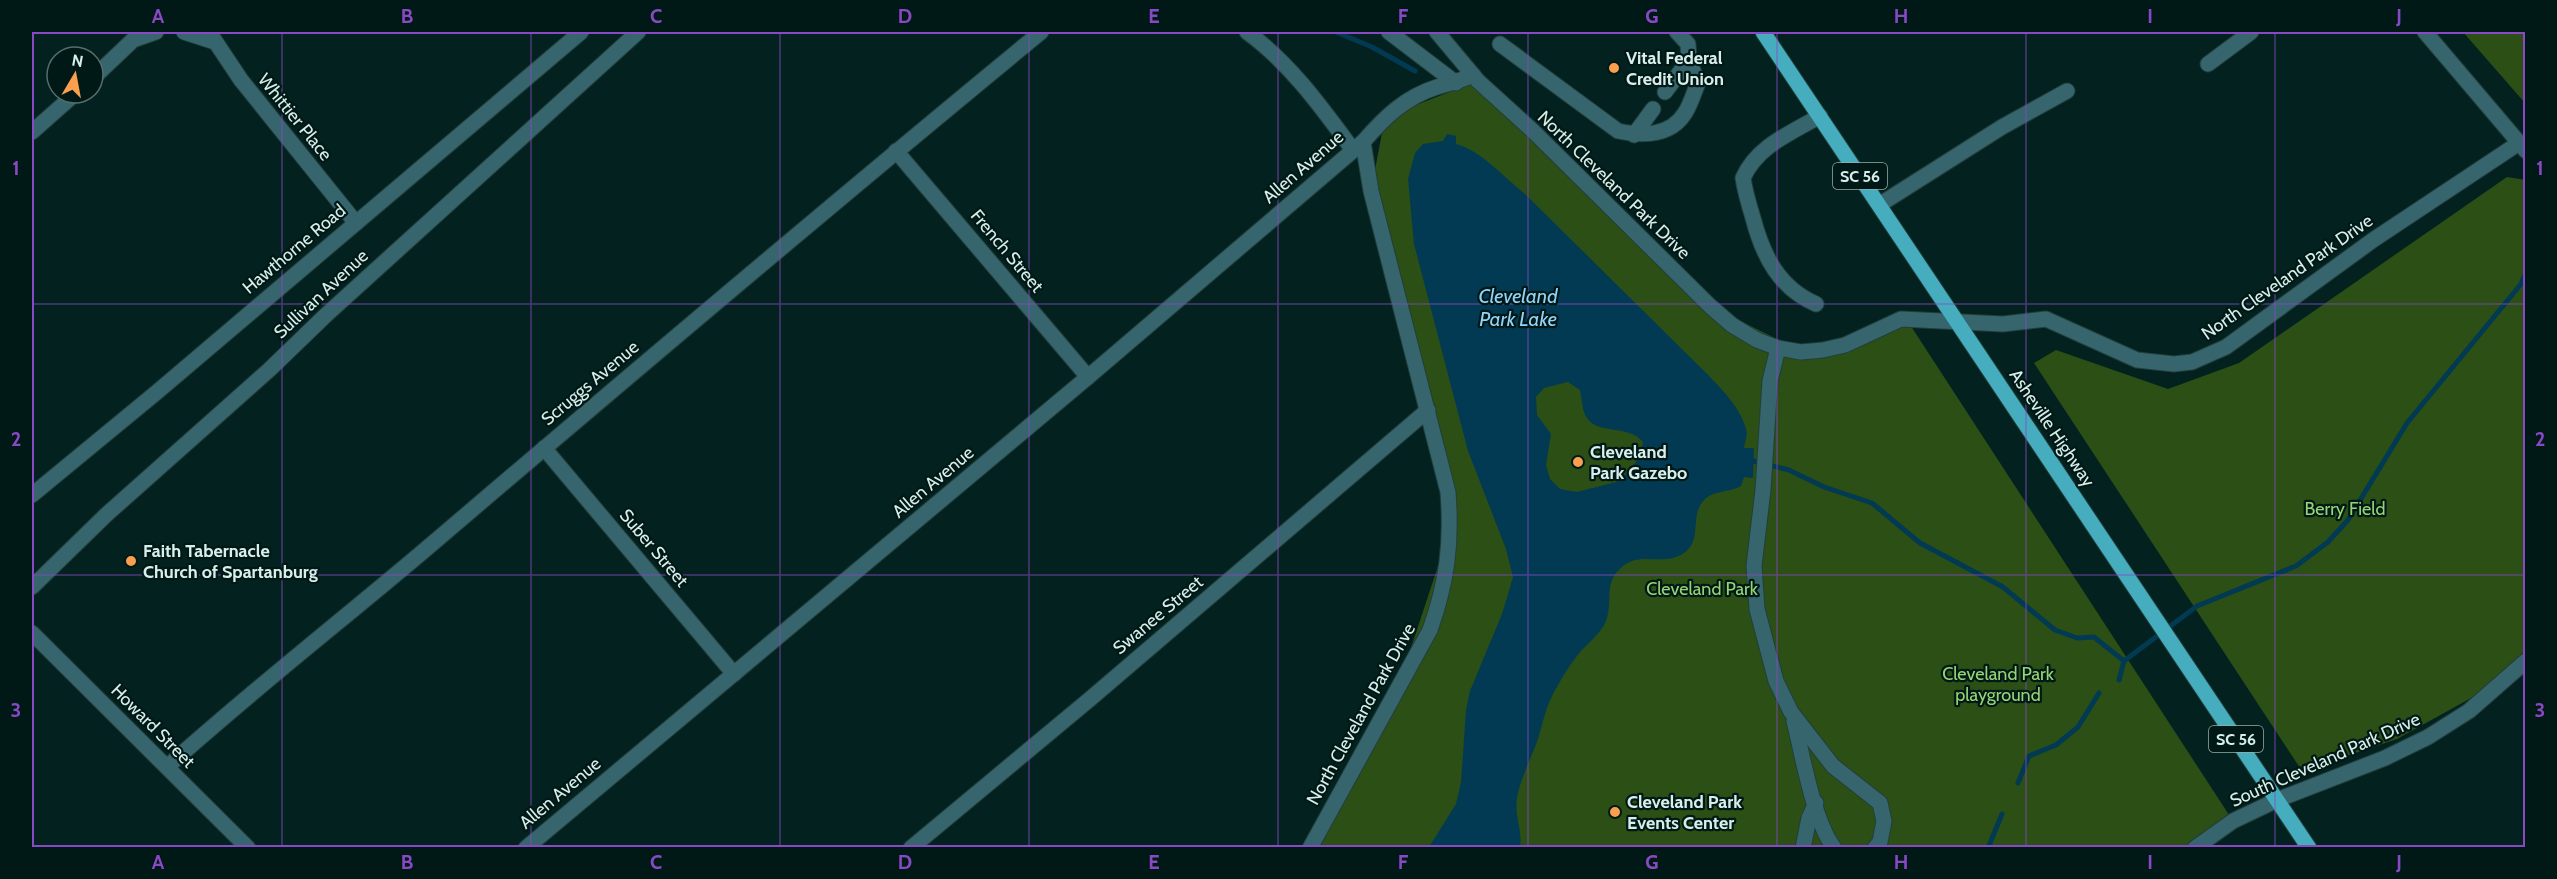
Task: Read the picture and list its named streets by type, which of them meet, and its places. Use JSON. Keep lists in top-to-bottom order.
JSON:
{
  "streets": {
    "main road": ["SC 56", "Asheville Highway"],
    "street": [
      "Whittier Place",
      "Allen Avenue",
      "North Cleveland Park Drive",
      "Hawthorne Road",
      "French Street",
      "Sullivan Avenue",
      "Scruggs Avenue",
      "Suber Street",
      "Swanee Street",
      "Howard Street",
      "South Cleveland Park Drive"
    ]
  },
  "crossings": [
    ["Whittier Place", "Hawthorne Road"],
    ["Allen Avenue", "North Cleveland Park Drive"],
    ["Allen Avenue", "French Street"],
    ["Allen Avenue", "Suber Street"],
    ["North Cleveland Park Drive", "Asheville Highway"],
    ["North Cleveland Park Drive", "Swanee Street"],
    ["French Street", "Scruggs Avenue"],
    ["Scruggs Avenue", "Suber Street"],
    ["Scruggs Avenue", "Howard Street"],
    ["Asheville Highway", "South Cleveland Park Drive"]
  ],
  "water": ["Cleveland Park Lake"],
  "parks": ["Berry Field", "Cleveland Park", "Cleveland Park playground"],
  "places": [
    "Vital Federal Credit Union",
    "Cleveland Park Gazebo",
    "Faith Tabernacle Church of Spartanburg",
    "Cleveland Park Events Center"
  ],
  "north": "top",
  "grid": {
    "columns": [
      "A",
      "B",
      "C",
      "D",
      "E",
      "F",
      "G",
      "H",
      "I",
      "J"
    ],
    "rows": ["1", "2", "3"]
  }
}
